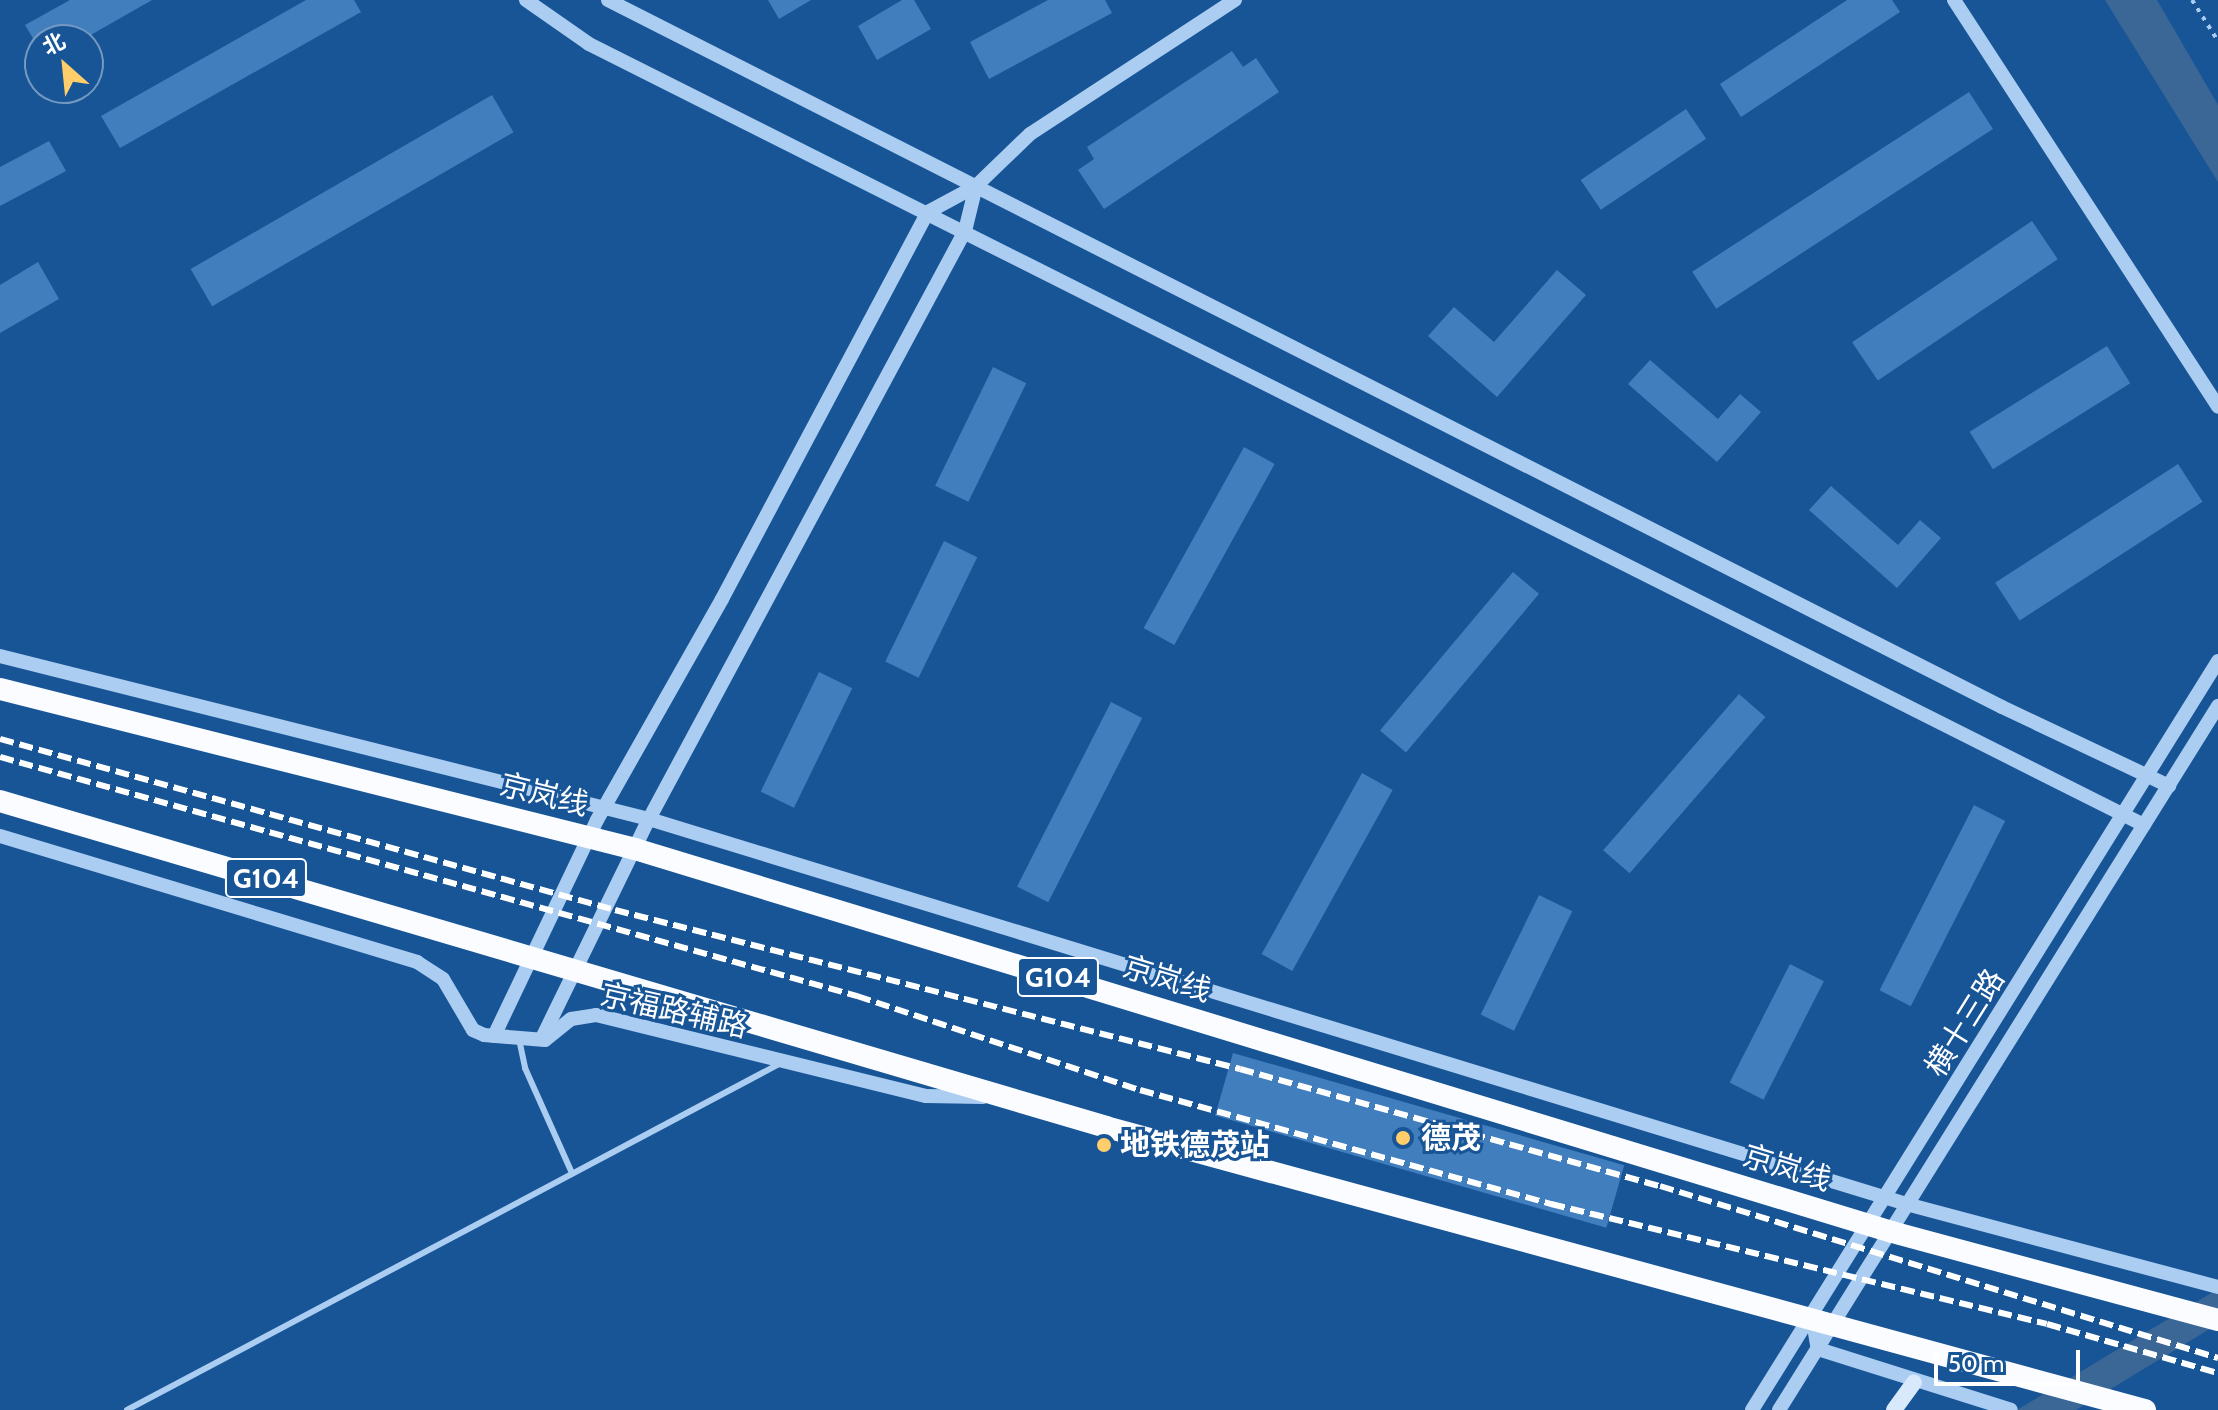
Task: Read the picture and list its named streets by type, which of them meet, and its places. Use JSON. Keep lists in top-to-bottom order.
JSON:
{
  "streets": {
    "highway": ["京岚线", "G104"],
    "street": ["京福路辅路", "横十三路"]
  },
  "crossings": [
    ["京岚线", "横十三路"],
    ["G104", "京福路辅路"],
    ["G104", "横十三路"]
  ],
  "places": ["德茂", "地铁德茂站"],
  "scale_bar": "50 m",
  "north": "top left"
}
